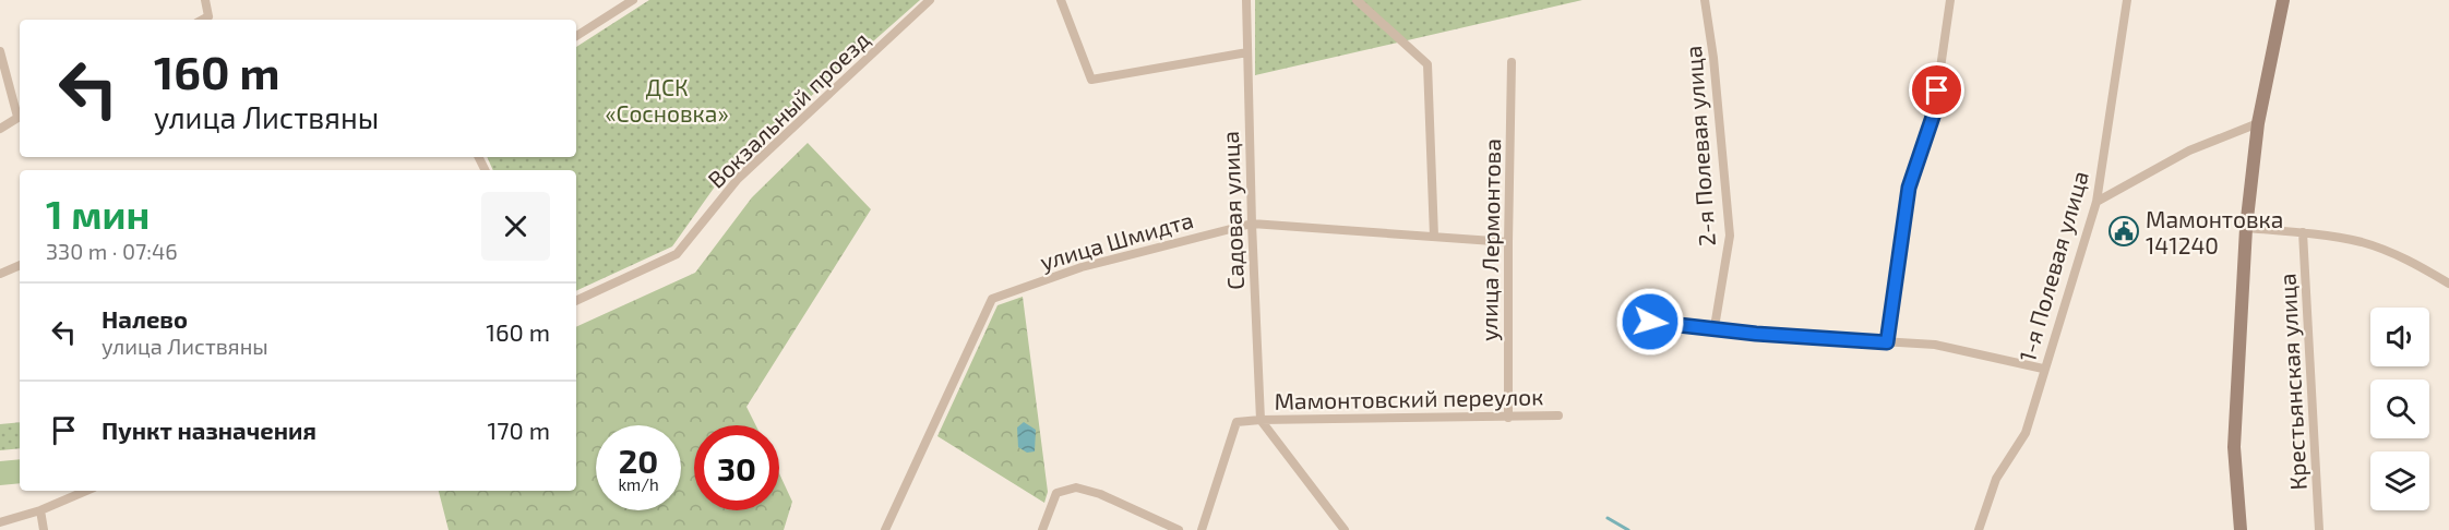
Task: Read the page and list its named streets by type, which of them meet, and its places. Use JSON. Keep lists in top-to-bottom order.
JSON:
{
  "streets": {
    "street": [
      "Вокзальный проезд",
      "2-я Полевая улица",
      "Садовая улица",
      "улица Шмидта",
      "улица Лермонтова",
      "1-я Полевая улица",
      "Крестьянская улица",
      "Мамонтовский переулок"
    ]
  },
  "crossings": [
    ["Садовая улица", "улица Шмидта"],
    ["Садовая улица", "Мамонтовский переулок"],
    ["улица Шмидта", "улица Лермонтова"],
    ["улица Лермонтова", "Мамонтовский переулок"]
  ],
  "parks": ["ДСК «Сосновка»"],
  "places": {
    "public building": ["Мамонтовка 141240"]
  },
  "page": {
    "turn": ["160 m", "улица Листвяны"],
    "heading": ["1 мин", "330 m · 07:46"],
    "list": [
      {
        "name": "Налево",
        "note": "улица Листвяны",
        "value": "160 m"
      },
      {
        "name": "Пункт назначения",
        "value": "170 m"
      }
    ],
    "speed": "20 km/h",
    "limit": "30"
  }
}
